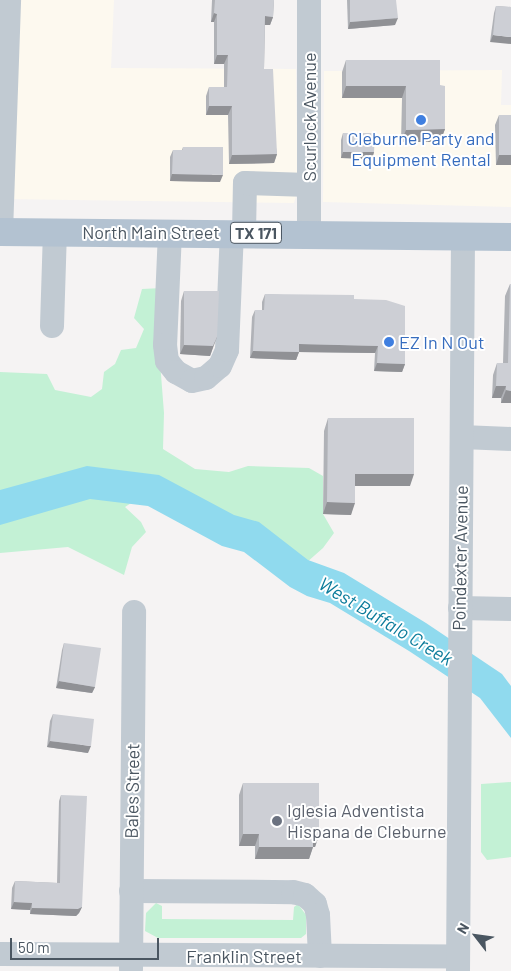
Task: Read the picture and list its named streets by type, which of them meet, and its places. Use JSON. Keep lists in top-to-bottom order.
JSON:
{
  "streets": {
    "main road": ["North Main Street", "TX 171"],
    "street": [
      "Scurlock Avenue",
      "Poindexter Avenue",
      "Bales Street",
      "Franklin Street"
    ]
  },
  "crossings": [
    ["Scurlock Avenue", "North Main Street"],
    ["North Main Street", "Poindexter Avenue"],
    ["Poindexter Avenue", "Franklin Street"],
    ["Bales Street", "Franklin Street"]
  ],
  "water": ["West Buffalo Creek"],
  "places": ["Cleburne Party and Equipment Rental", "EZ In N Out", "Iglesia Adventista Hispana de Cleburne"],
  "scale_bar": "50 m",
  "north": "top left"
}
